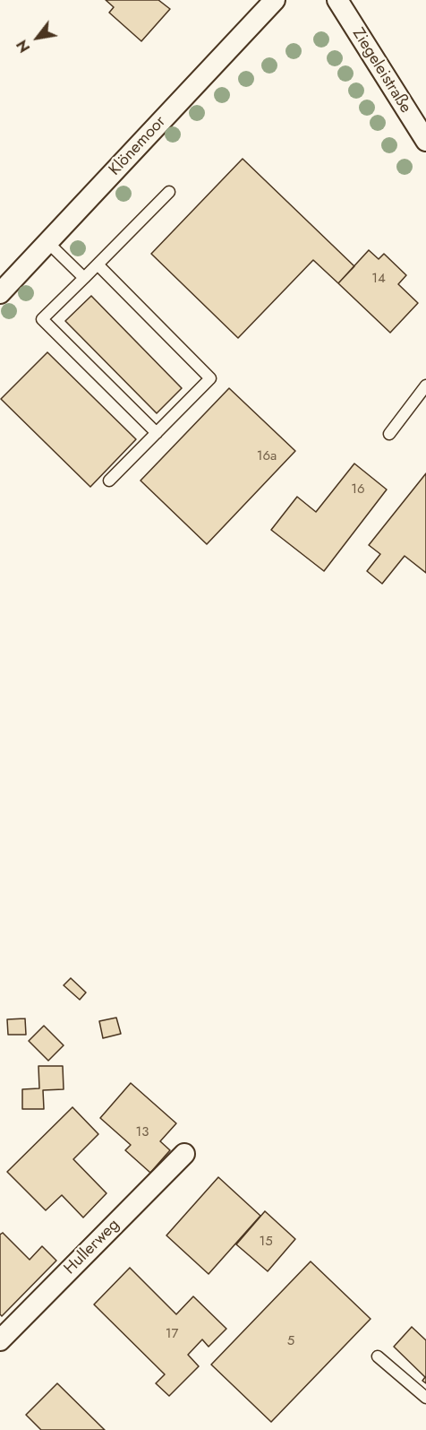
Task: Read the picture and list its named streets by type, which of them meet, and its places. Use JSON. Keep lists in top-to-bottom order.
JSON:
{
  "streets": {
    "street": ["Ziegeleistraße", "Klönemoor", "Hullerweg"]
  },
  "house_numbers": [
    "14",
    "16a",
    "16",
    "13",
    "15",
    "17",
    "5"
  ],
  "north": "bottom left"
}
